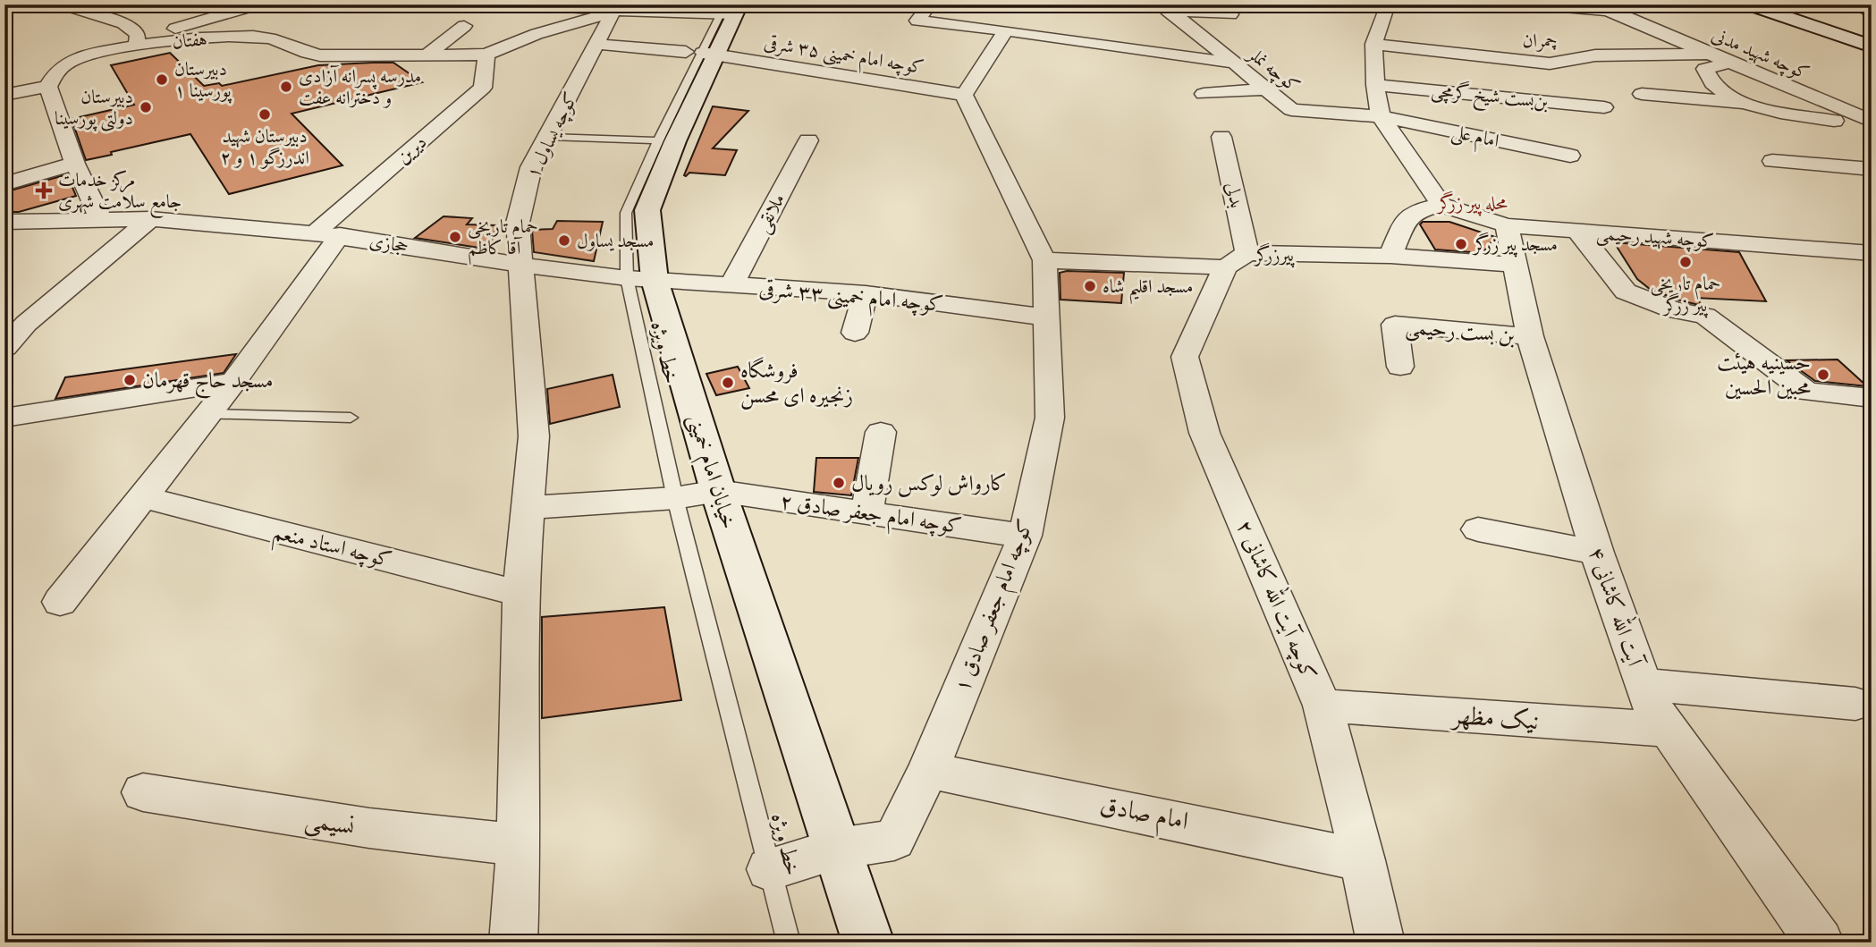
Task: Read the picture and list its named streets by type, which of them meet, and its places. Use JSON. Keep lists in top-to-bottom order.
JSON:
{
  "streets": {
    "main road": ["خیابان امام خمینی"],
    "street": [
      "هفتان",
      "چمران",
      "کوچه شهید مدنی",
      "کوچه امام خمینی ۳۵ شرقی",
      "کوچه نملر",
      "بن‌بست شیخ گرمچی",
      "کوچه یساول ۱",
      "امام علی",
      "دیرین",
      "بدلی",
      "ملانقی",
      "کوچه شهید رحیمی",
      "حجازی",
      "پیرزرگر",
      "کوچه امام خمینی ۳۳ شرقی",
      "بن بست رحیمی",
      "کوچه امام جعفر صادق ۲",
      "کوچه استاد منعم",
      "کوچه آیت الله کاشانی ۲",
      "کوچه امام جعفر صادق ۱",
      "آیت الله کاشانی ۴",
      "نیک مظهر",
      "نسیمی"
    ],
    "lane": ["خط ویژه"]
  },
  "crossings": [
    ["هفتان", "دیرین"],
    ["چمران", "کوچه شهید مدنی"],
    ["کوچه امام خمینی ۳۵ شرقی", "کوچه یساول ۱"],
    ["کوچه امام خمینی ۳۵ شرقی", "خط ویژه"],
    ["کوچه امام خمینی ۳۵ شرقی", "خیابان امام خمینی"],
    ["کوچه امام خمینی ۳۵ شرقی", "کوچه امام جعفر صادق ۱"],
    ["کوچه نملر", "امام علی"],
    ["کوچه یساول ۱", "حجازی"],
    ["کوچه یساول ۱", "کوچه امام جعفر صادق ۲"],
    ["کوچه یساول ۱", "کوچه استاد منعم"],
    ["کوچه یساول ۱", "نسیمی"],
    ["دیرین", "حجازی"],
    ["دیرین", "کوچه استاد منعم"],
    ["بدلی", "پیرزرگر"],
    ["بدلی", "کوچه آیت الله کاشانی ۲"],
    ["ملانقی", "کوچه امام خمینی ۳۳ شرقی"],
    ["کوچه شهید رحیمی", "آیت الله کاشانی ۴"],
    ["حجازی", "کوچه امام خمینی ۳۳ شرقی"],
    ["حجازی", "خط ویژه"],
    ["حجازی", "خیابان امام خمینی"],
    ["پیرزرگر", "کوچه آیت الله کاشانی ۲"],
    ["پیرزرگر", "کوچه امام جعفر صادق ۱"],
    ["پیرزرگر", "آیت الله کاشانی ۴"],
    ["کوچه امام خمینی ۳۳ شرقی", "خط ویژه"],
    ["کوچه امام خمینی ۳۳ شرقی", "خیابان امام خمینی"],
    ["کوچه امام خمینی ۳۳ شرقی", "کوچه امام جعفر صادق ۱"],
    ["بن بست رحیمی", "آیت الله کاشانی ۴"],
    ["خط ویژه", "خیابان امام خمینی"],
    ["خط ویژه", "کوچه امام جعفر صادق ۲"],
    ["خیابان امام خمینی", "کوچه امام جعفر صادق ۲"],
    ["خیابان امام خمینی", "کوچه امام جعفر صادق ۱"],
    ["کوچه امام جعفر صادق ۲", "کوچه امام جعفر صادق ۱"],
    ["کوچه آیت الله کاشانی ۲", "نیک مظهر"],
    ["آیت الله کاشانی ۴", "نیک مظهر"]
  ],
  "districts": ["محله پیر زرگر"],
  "places": {
    "other": [
      "دبیرستان پورسینا ۱",
      "مدرسه پسرانه آزادی و دخترانه عفت",
      "دبیرستان دولتی پورسینا",
      "دبیرستان شهید اندرزگو ۱ و ۲",
      "حمام تاریخی آقا کاظم",
      "مسجد یساول",
      "مسجد پیر زرگر",
      "حمام تاریخی پیر زرگر",
      "مسجد اقلیم شاه",
      "حسینیه هیئت محبین الحسین",
      "مسجد حاج قهرمان",
      "فروشگاه زنجیره ای محسن",
      "کارواش لوکس رویال"
    ],
    "health": ["مرکز خدمات جامع سلامت شهری"]
  }
}
